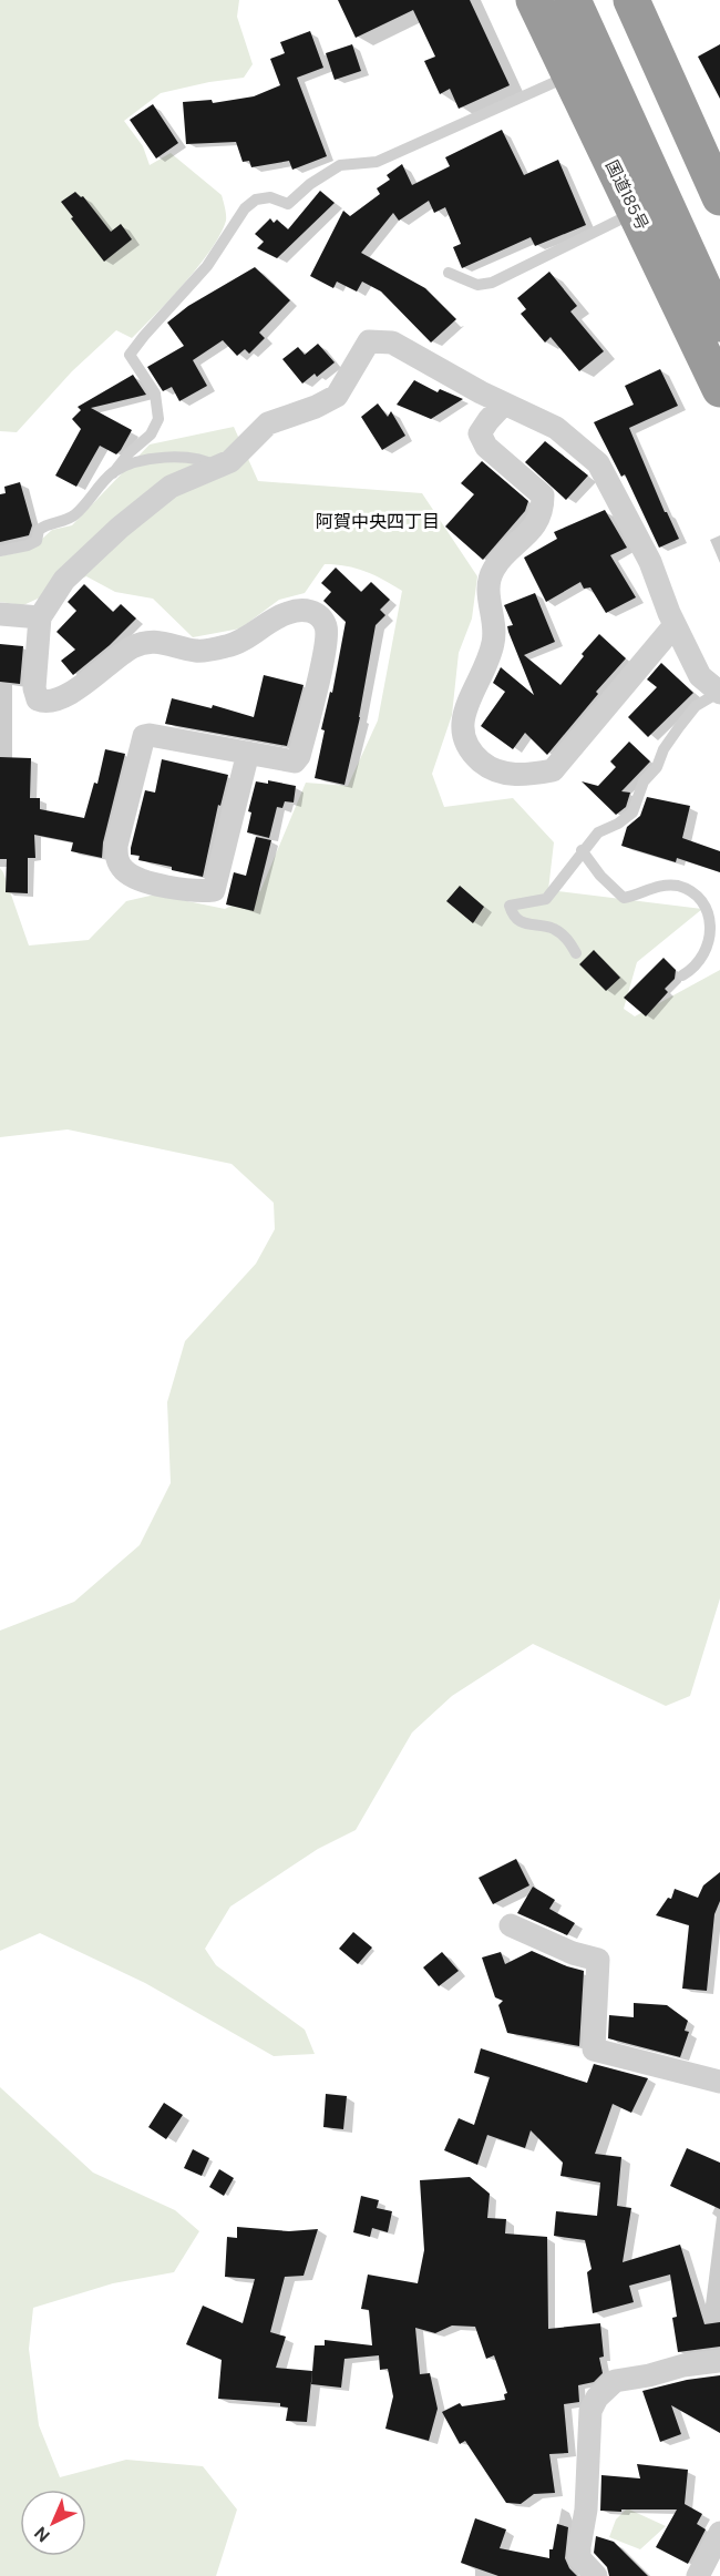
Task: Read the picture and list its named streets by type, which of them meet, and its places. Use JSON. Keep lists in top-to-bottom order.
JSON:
{
  "streets": {
    "highway": ["国道185号"]
  },
  "districts": ["阿賀中央四丁目"],
  "north": "bottom left"
}
